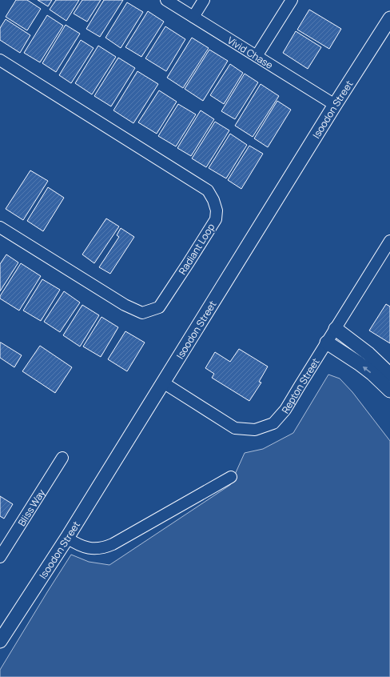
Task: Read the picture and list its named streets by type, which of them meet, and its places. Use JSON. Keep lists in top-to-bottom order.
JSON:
{
  "streets": {
    "street": [
      "Vivid Chase",
      "Isoodon Street",
      "Radiant Loop",
      "Repton Street",
      "Bliss Way"
    ]
  },
  "crossings": [
    ["Vivid Chase", "Isoodon Street"],
    ["Isoodon Street", "Repton Street"]
  ]
}
